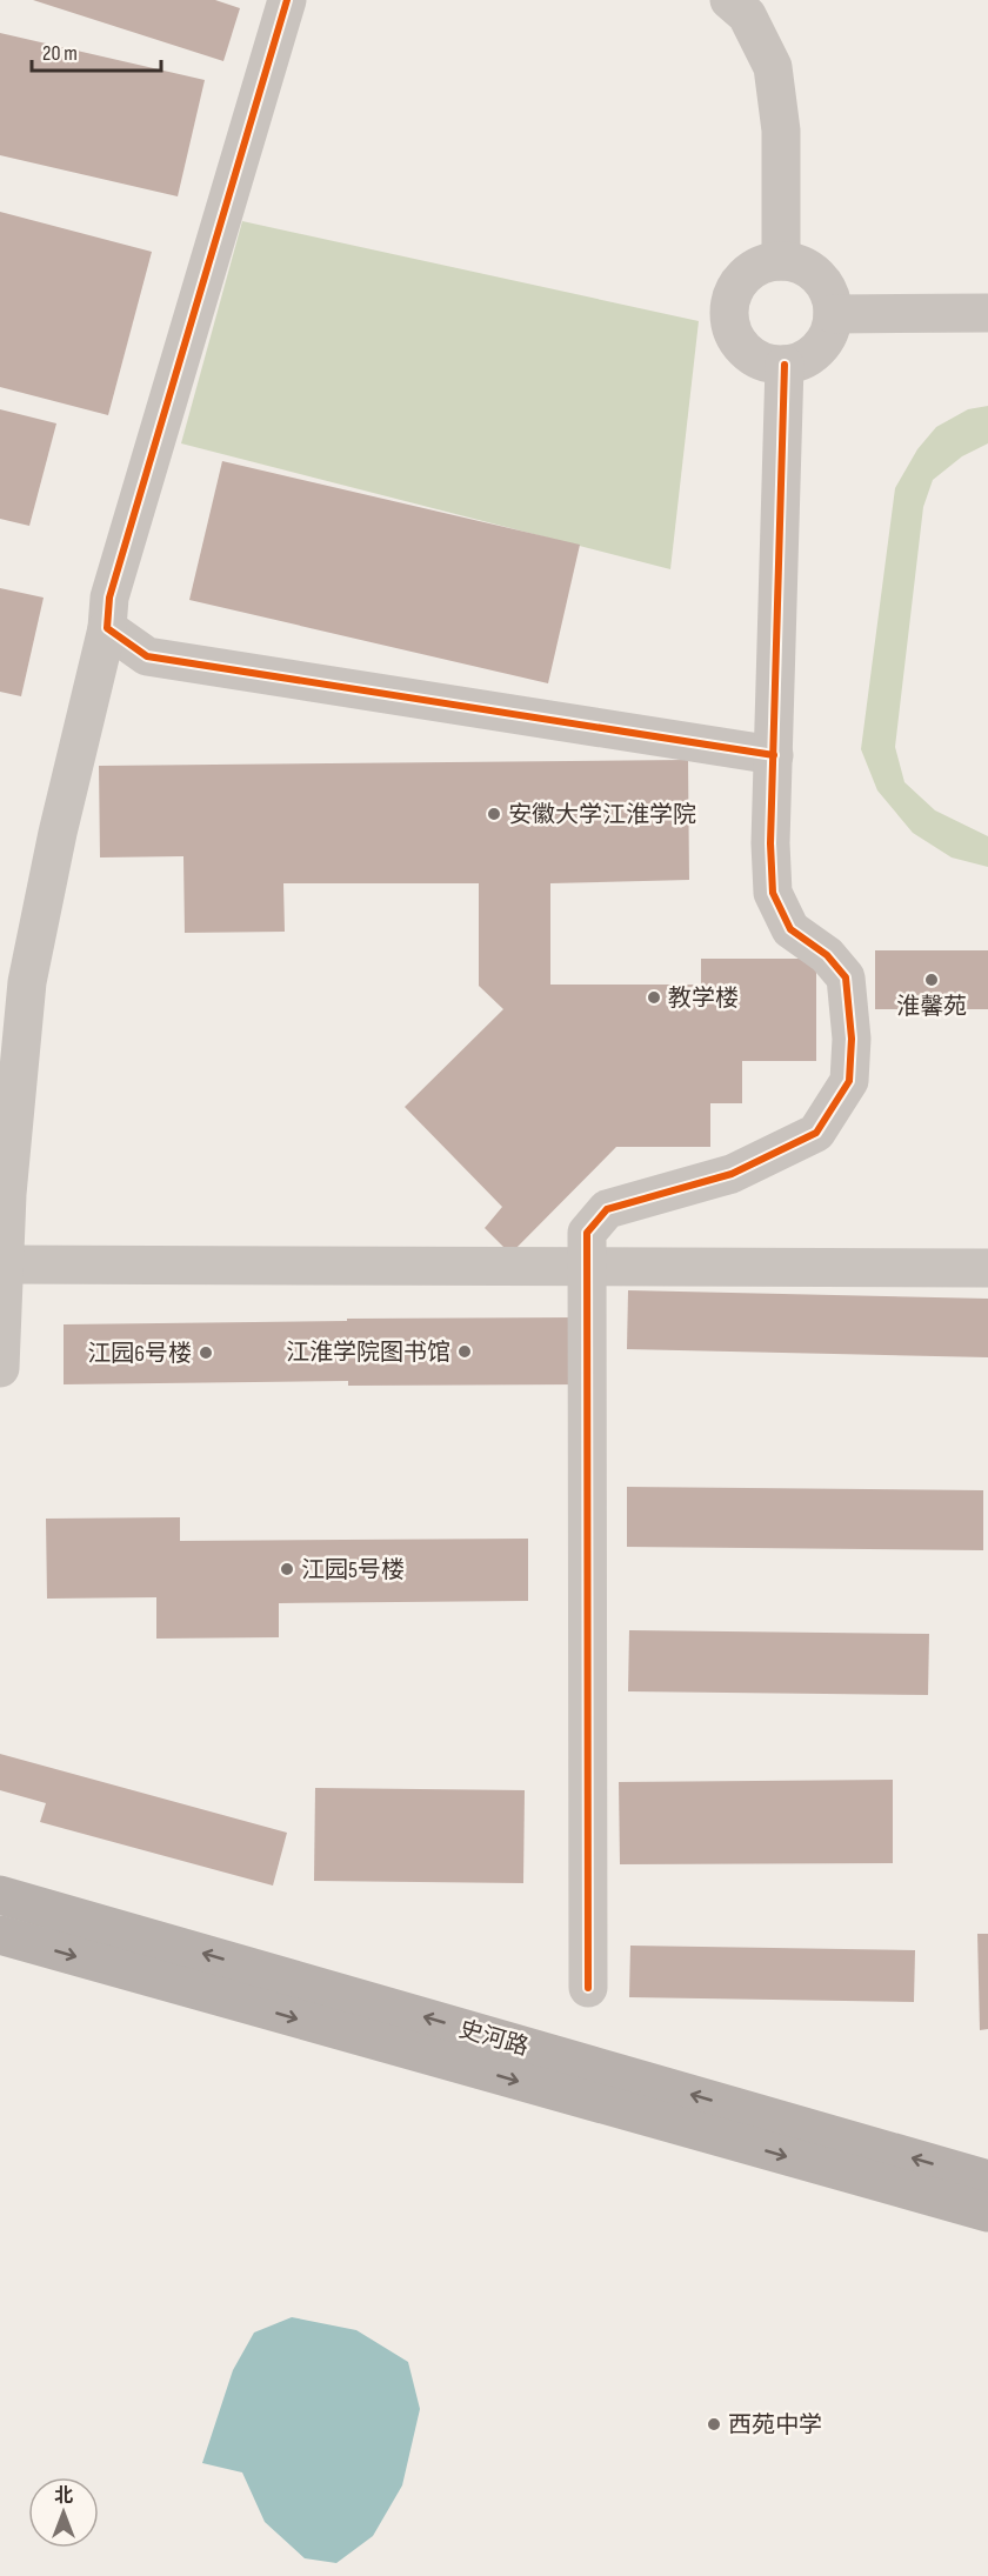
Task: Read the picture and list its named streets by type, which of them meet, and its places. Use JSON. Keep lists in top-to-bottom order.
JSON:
{
  "streets": {
    "main road": ["史河路"]
  },
  "places": [
    "安徽大学江淮学院",
    "淮馨苑",
    "教学楼",
    "江淮学院图书馆",
    "江园6号楼",
    "江园5号楼",
    "西苑中学"
  ],
  "scale_bar": "20 m",
  "north": "top"
}
